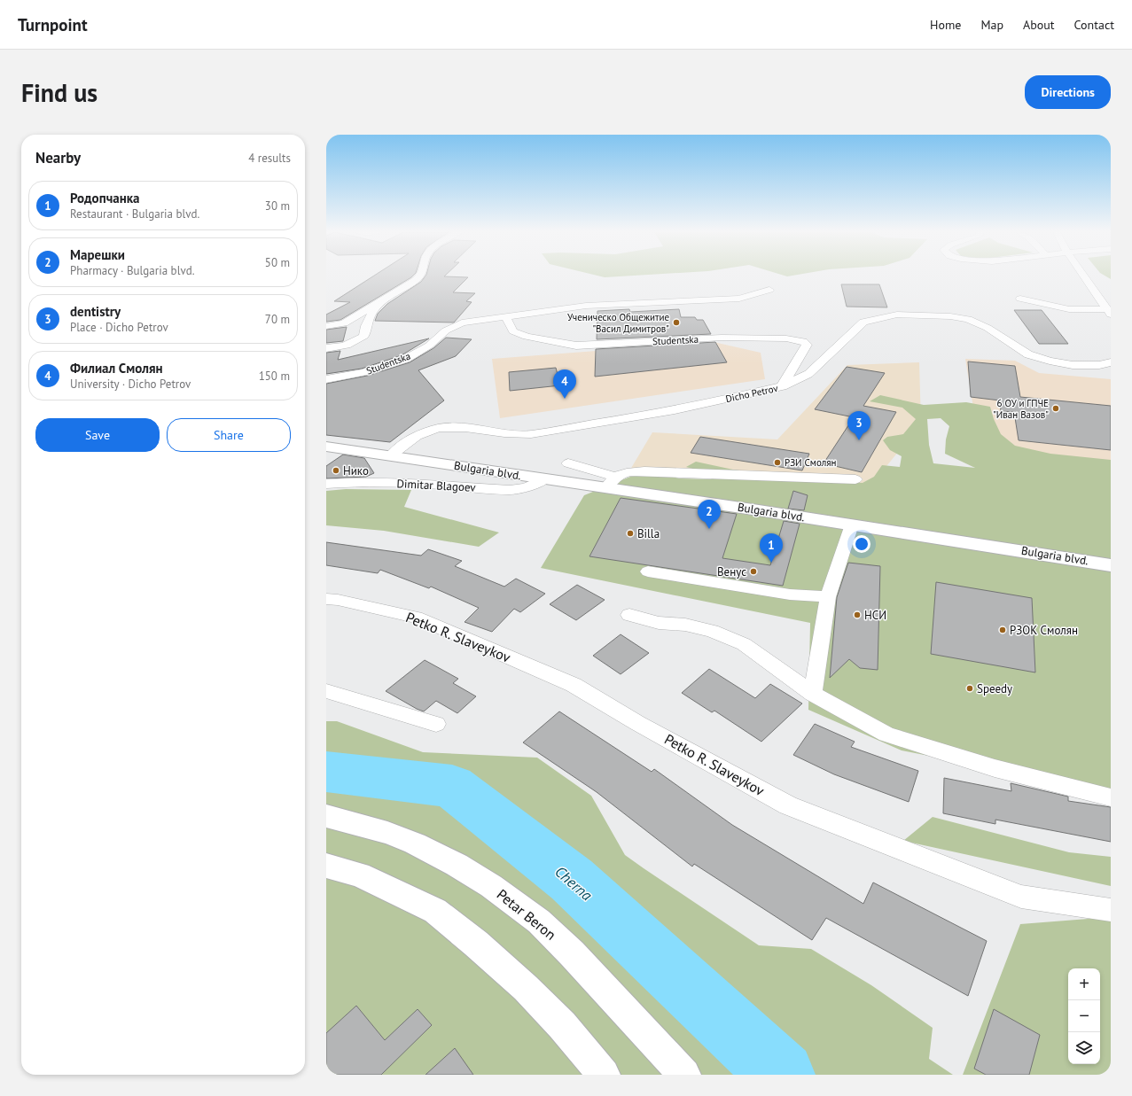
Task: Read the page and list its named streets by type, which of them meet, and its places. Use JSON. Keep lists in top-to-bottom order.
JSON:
{
  "streets": {
    "street": [
      "Studentska",
      "Dicho Petrov",
      "Bulgaria blvd.",
      "Dimitar Blagoev",
      "Petko R. Slaveykov",
      "Petar Beron"
    ]
  },
  "crossings": [
    ["Studentska", "Dicho Petrov"],
    ["Dicho Petrov", "Bulgaria blvd."],
    ["Bulgaria blvd.", "Dimitar Blagoev"]
  ],
  "water": ["Cherna"],
  "places": [
    "Ученическо Общежитие \"Васил Димитров\"",
    "6 ОУ и ГПЧЕ \"Иван Вазов\"",
    "РЗИ Смолян",
    "Нико",
    "Billa",
    "Венус",
    "НСИ",
    "РЗОК Смолян",
    "Speedy"
  ],
  "page": {
    "header": "Turnpoint",
    "nav": [
      "Home",
      "Map",
      "About",
      "Contact"
    ],
    "buttons": [
      "Directions",
      ["Save", "Share"]
    ],
    "title": "Find us",
    "heading": ["Nearby", "4 results"],
    "list": [
      {
        "mark": "1",
        "name": "Родопчанка",
        "note": "Restaurant · Bulgaria blvd.",
        "value": "30 m"
      },
      {
        "mark": "2",
        "name": "Марешки",
        "note": "Pharmacy · Bulgaria blvd.",
        "value": "50 m"
      },
      {
        "mark": "3",
        "name": "dentistry",
        "note": "Place · Dicho Petrov",
        "value": "70 m"
      },
      {
        "mark": "4",
        "name": "Филиал Смолян",
        "note": "University · Dicho Petrov",
        "value": "150 m"
      }
    ],
    "pins": [
      "4",
      "3",
      "2",
      "1"
    ],
    "map_buttons": ["+", "−"]
  }
}
